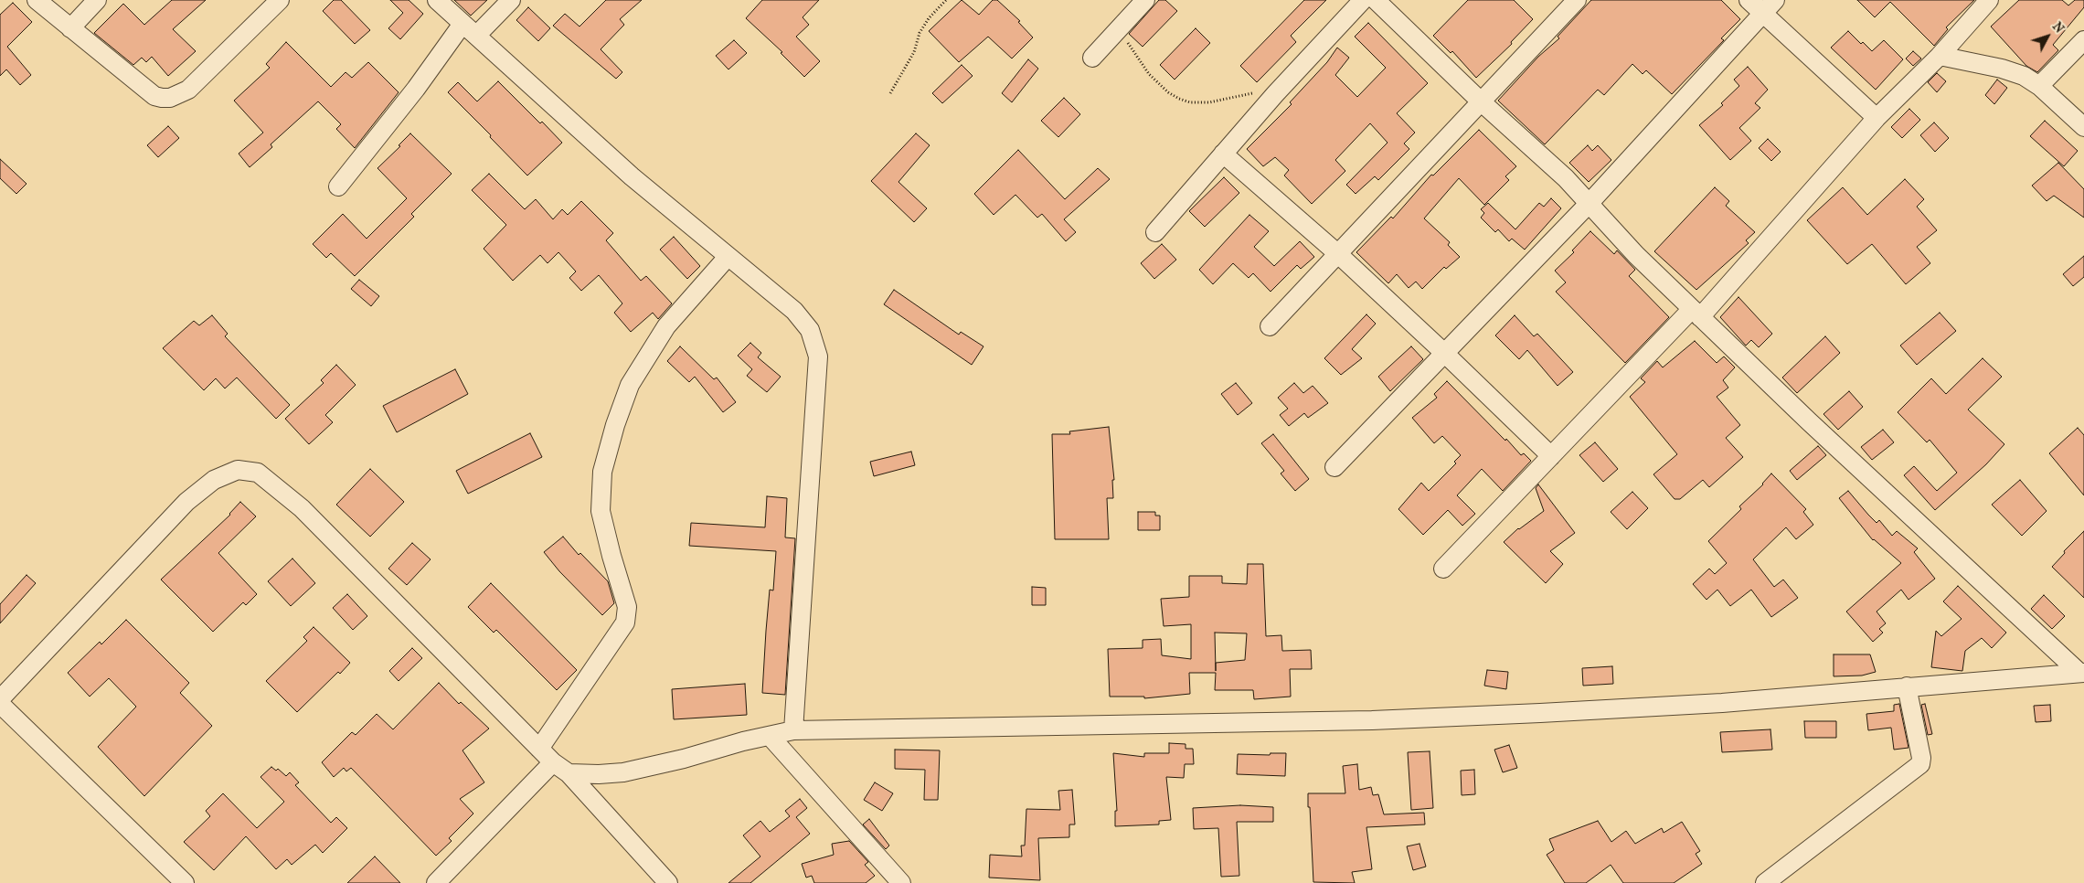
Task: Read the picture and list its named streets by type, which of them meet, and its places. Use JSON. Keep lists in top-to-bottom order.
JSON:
{
  "north": "top right"
}
